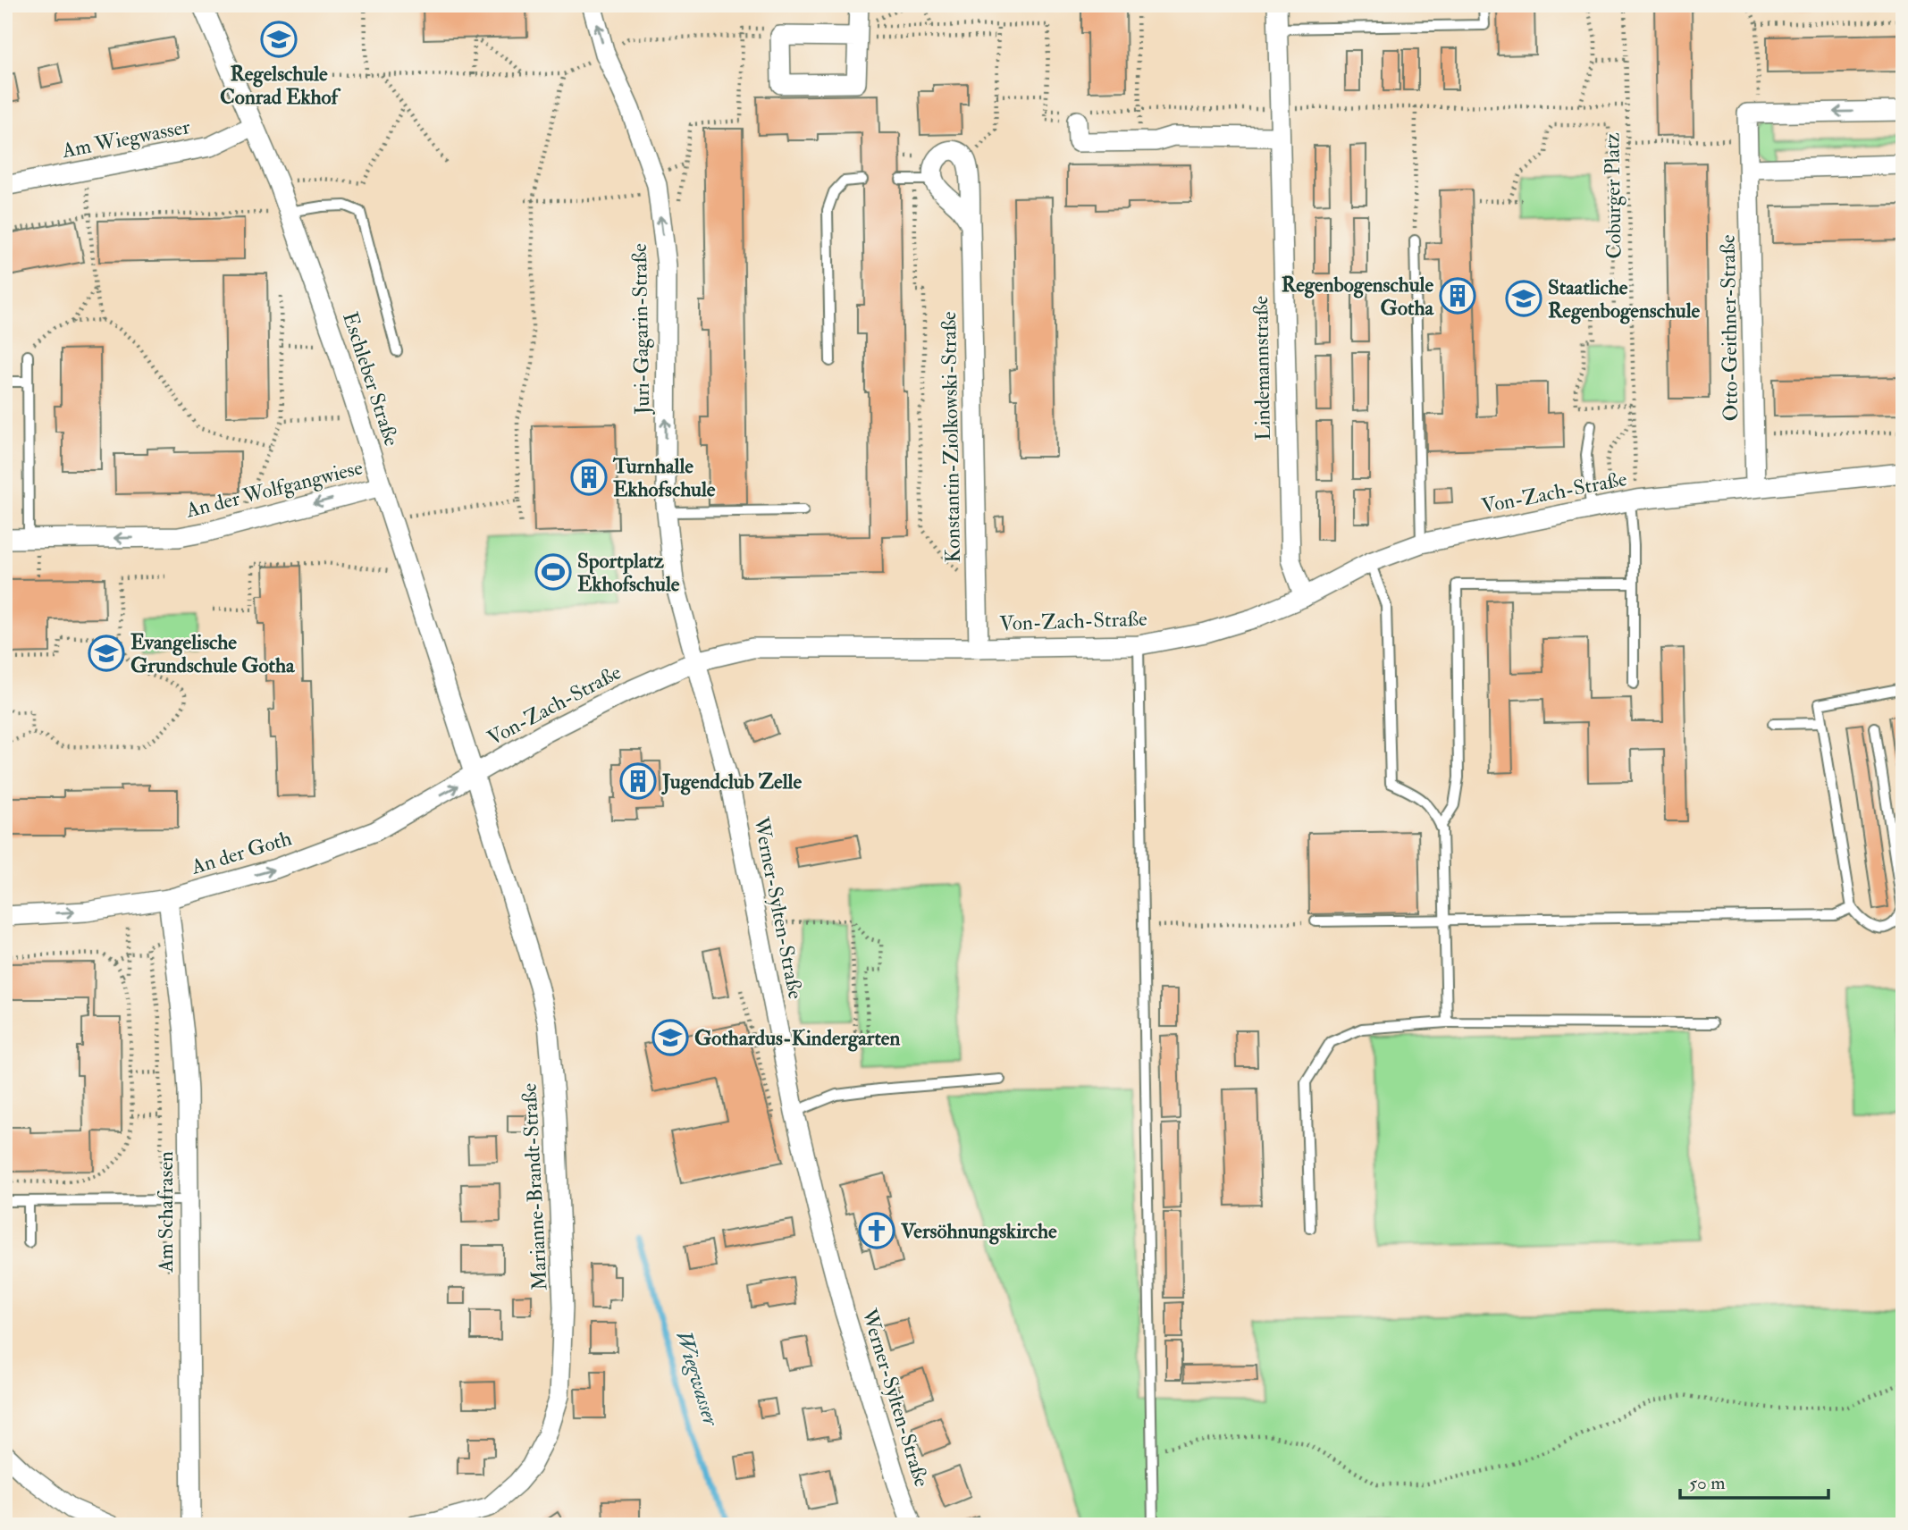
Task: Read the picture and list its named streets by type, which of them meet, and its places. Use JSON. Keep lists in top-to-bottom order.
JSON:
{
  "streets": {
    "street": [
      "Am Wiegwasser",
      "Otto-Geithner-Straße",
      "Juri-Gagarin-Straße",
      "Lindemannstraße",
      "Eschleber Straße",
      "Konstantin-Ziolkowski-Straße",
      "An der Wolfgangwiese",
      "Von-Zach-Straße",
      "An der Goth",
      "Werner-Sylten-Straße",
      "Marianne-Brandt-Straße",
      "Am Schafrasen"
    ],
    "path": ["Coburger Platz"]
  },
  "crossings": [
    ["Am Wiegwasser", "Eschleber Straße"],
    ["Coburger Platz", "Von-Zach-Straße"],
    ["Otto-Geithner-Straße", "Von-Zach-Straße"],
    ["Juri-Gagarin-Straße", "Von-Zach-Straße"],
    ["Juri-Gagarin-Straße", "Werner-Sylten-Straße"],
    ["Lindemannstraße", "Von-Zach-Straße"],
    ["Eschleber Straße", "An der Wolfgangwiese"],
    ["Eschleber Straße", "Von-Zach-Straße"],
    ["Eschleber Straße", "An der Goth"],
    ["Eschleber Straße", "Marianne-Brandt-Straße"],
    ["Konstantin-Ziolkowski-Straße", "Von-Zach-Straße"],
    ["Von-Zach-Straße", "An der Goth"],
    ["Von-Zach-Straße", "Werner-Sylten-Straße"],
    ["Von-Zach-Straße", "Marianne-Brandt-Straße"],
    ["An der Goth", "Marianne-Brandt-Straße"],
    ["An der Goth", "Am Schafrasen"]
  ],
  "one_way": ["Juri-Gagarin-Straße", "An der Wolfgangwiese", "An der Goth"],
  "water": ["Wiegwasser"],
  "places": {
    "school or university": [
      "Regelschule Conrad Ekhof",
      "Staatliche Regenbogenschule",
      "Evangelische Grundschule Gotha",
      "Gothardus-Kindergarten"
    ],
    "building": ["Regenbogenschule Gotha", "Turnhalle Ekhofschule", "Jugendclub Zelle"],
    "sports": ["Sportplatz Ekhofschule"],
    "church": ["Versöhnungskirche"]
  },
  "scale_bar": "50 m"
}
